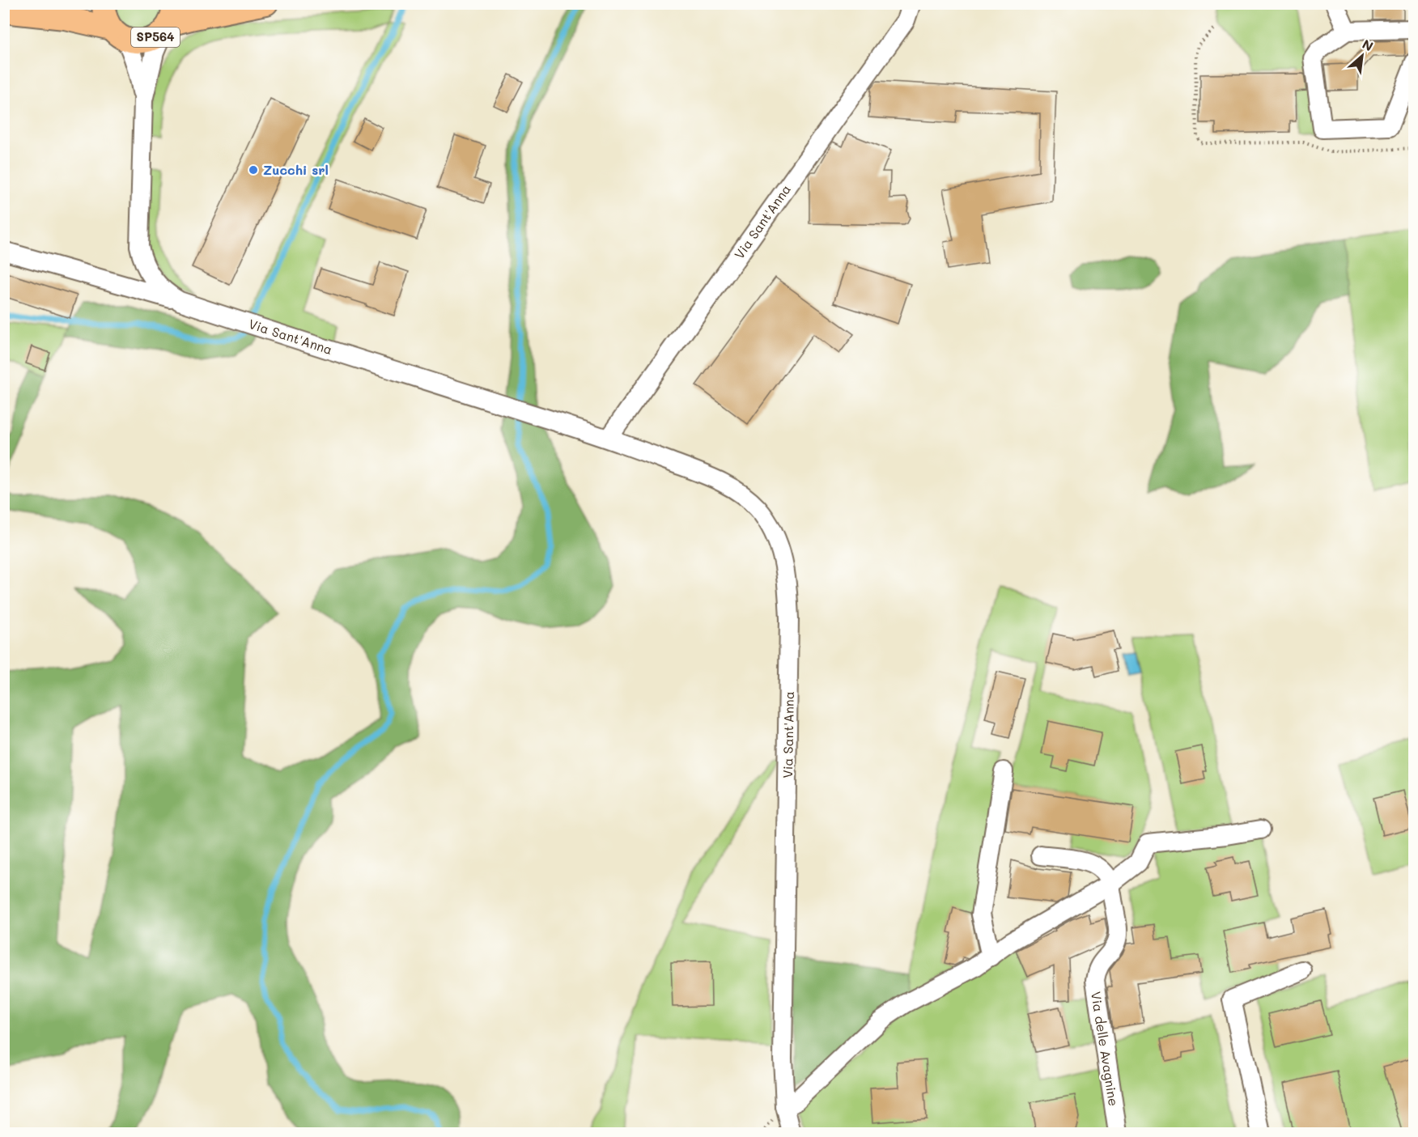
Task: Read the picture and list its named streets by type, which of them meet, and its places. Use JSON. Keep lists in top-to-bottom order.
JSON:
{
  "streets": {
    "main road": ["SP564"],
    "street": ["Via Sant'Anna", "Via delle Avagnine"]
  },
  "crossings": [
    ["SP564", "Via Sant'Anna"]
  ],
  "places": ["Zucchi srl"],
  "north": "top right"
}
